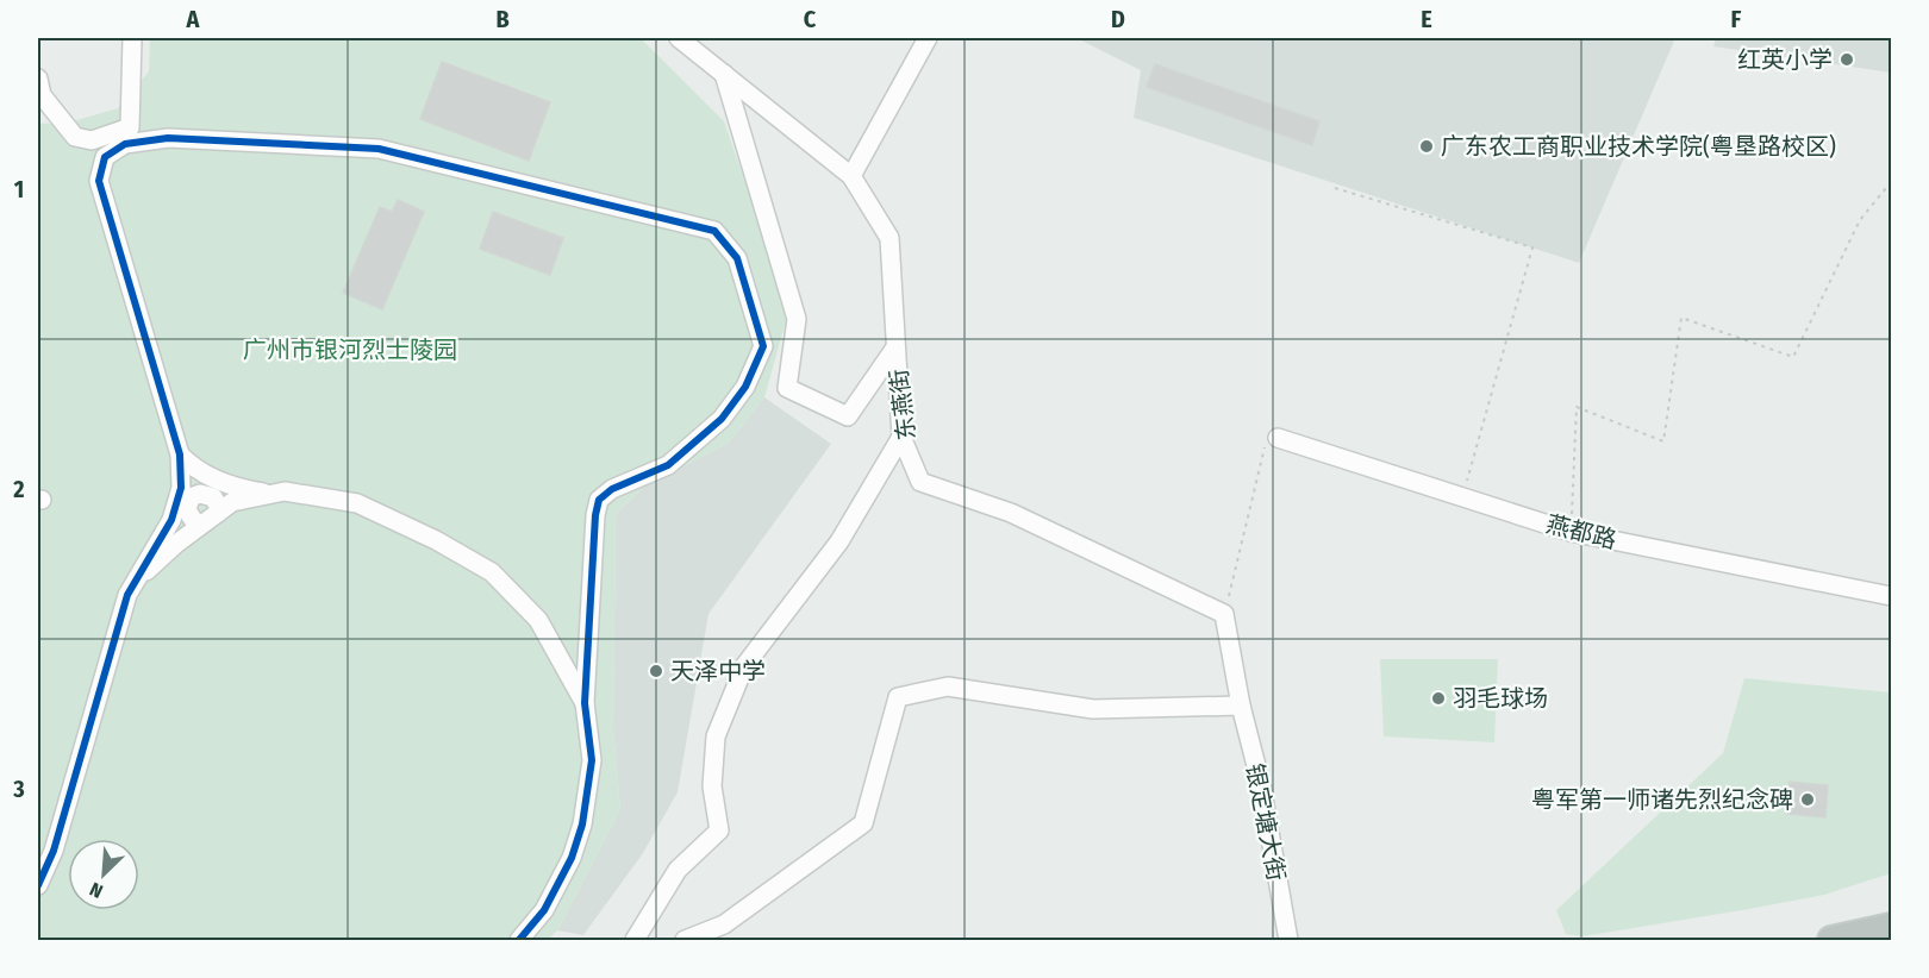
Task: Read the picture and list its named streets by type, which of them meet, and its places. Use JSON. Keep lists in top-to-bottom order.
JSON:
{
  "streets": {
    "street": ["东燕街", "燕都路", "银定塘大街"]
  },
  "parks": ["广州市银河烈士陵园"],
  "places": [
    "红英小学",
    "广东农工商职业技术学院(粤垦路校区)",
    "天泽中学",
    "羽毛球场",
    "粤军第一师诸先烈纪念碑"
  ],
  "north": "bottom left",
  "grid": {
    "columns": [
      "A",
      "B",
      "C",
      "D",
      "E",
      "F"
    ],
    "rows": ["1", "2", "3"]
  }
}
